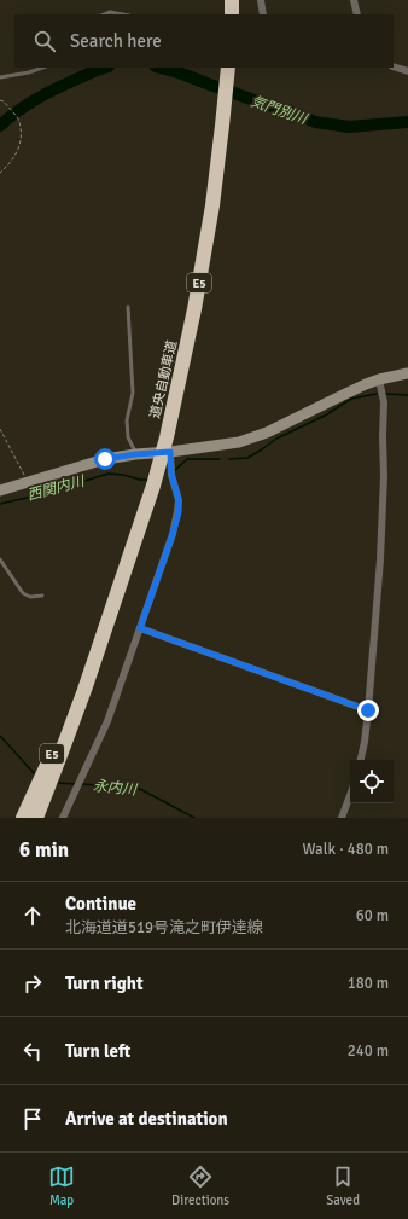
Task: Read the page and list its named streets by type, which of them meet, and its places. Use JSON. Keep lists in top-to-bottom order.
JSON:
{
  "streets": {
    "highway": ["E5", "道央自動車道"]
  },
  "water": ["気門別川", "西関内川", "永内川"],
  "page": {
    "search": "Search here",
    "heading": ["6 min", "Walk · 480 m"],
    "list": [
      ["Continue", "北海道道519号滝之町伊達線", "60 m"],
      ["Turn right", "180 m"],
      ["Turn left", "240 m"],
      "Arrive at destination"
    ],
    "nav": ["Map", "Directions", "Saved"]
  }
}
